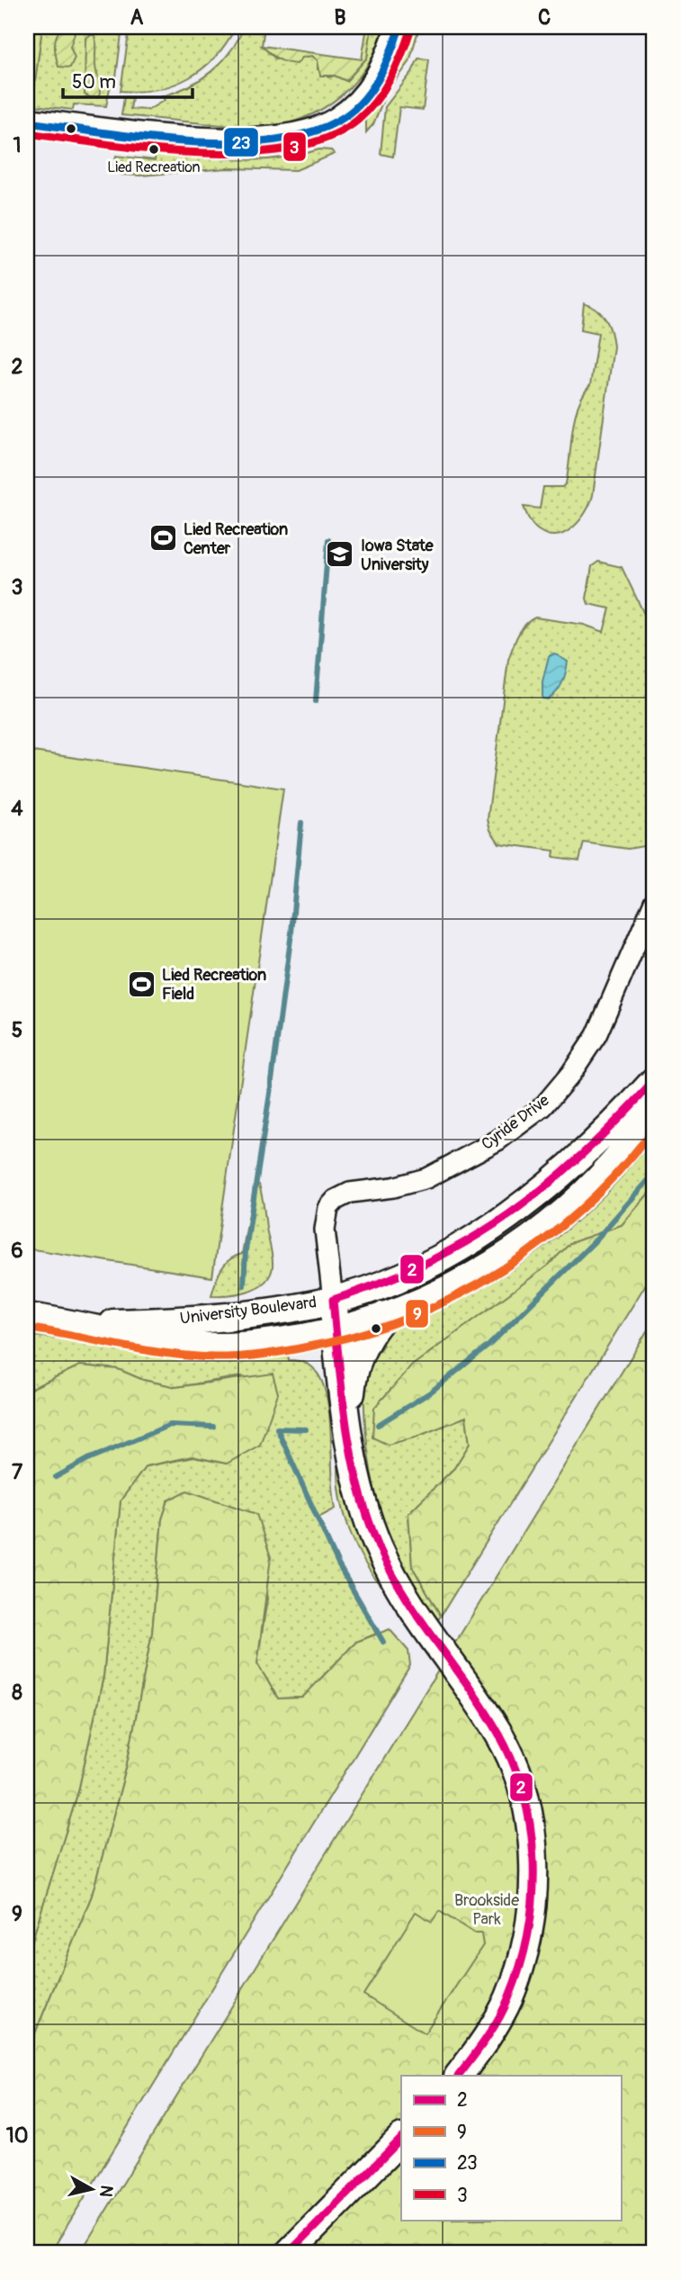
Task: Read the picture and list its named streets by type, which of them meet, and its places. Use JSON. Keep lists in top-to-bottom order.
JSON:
{
  "streets": {
    "main road": ["University Boulevard"],
    "street": ["Cyride Drive"]
  },
  "crossings": [
    ["Cyride Drive", "University Boulevard"]
  ],
  "parks": ["Brookside Park"],
  "places": {
    "other": ["Lied Recreation"],
    "sports": ["Lied Recreation Center", "Lied Recreation Field"],
    "school or university": ["Iowa State University"]
  },
  "lines": [
    "transit line 23",
    "transit line 3",
    "transit line 2",
    "transit line 9"
  ],
  "legend": [
    "2",
    "9",
    "23",
    "3"
  ],
  "scale_bar": "50 m",
  "north": "right",
  "grid": {
    "columns": ["A", "B", "C"],
    "rows": [
      "1",
      "2",
      "3",
      "4",
      "5",
      "6",
      "7",
      "8",
      "9",
      "10"
    ]
  }
}
